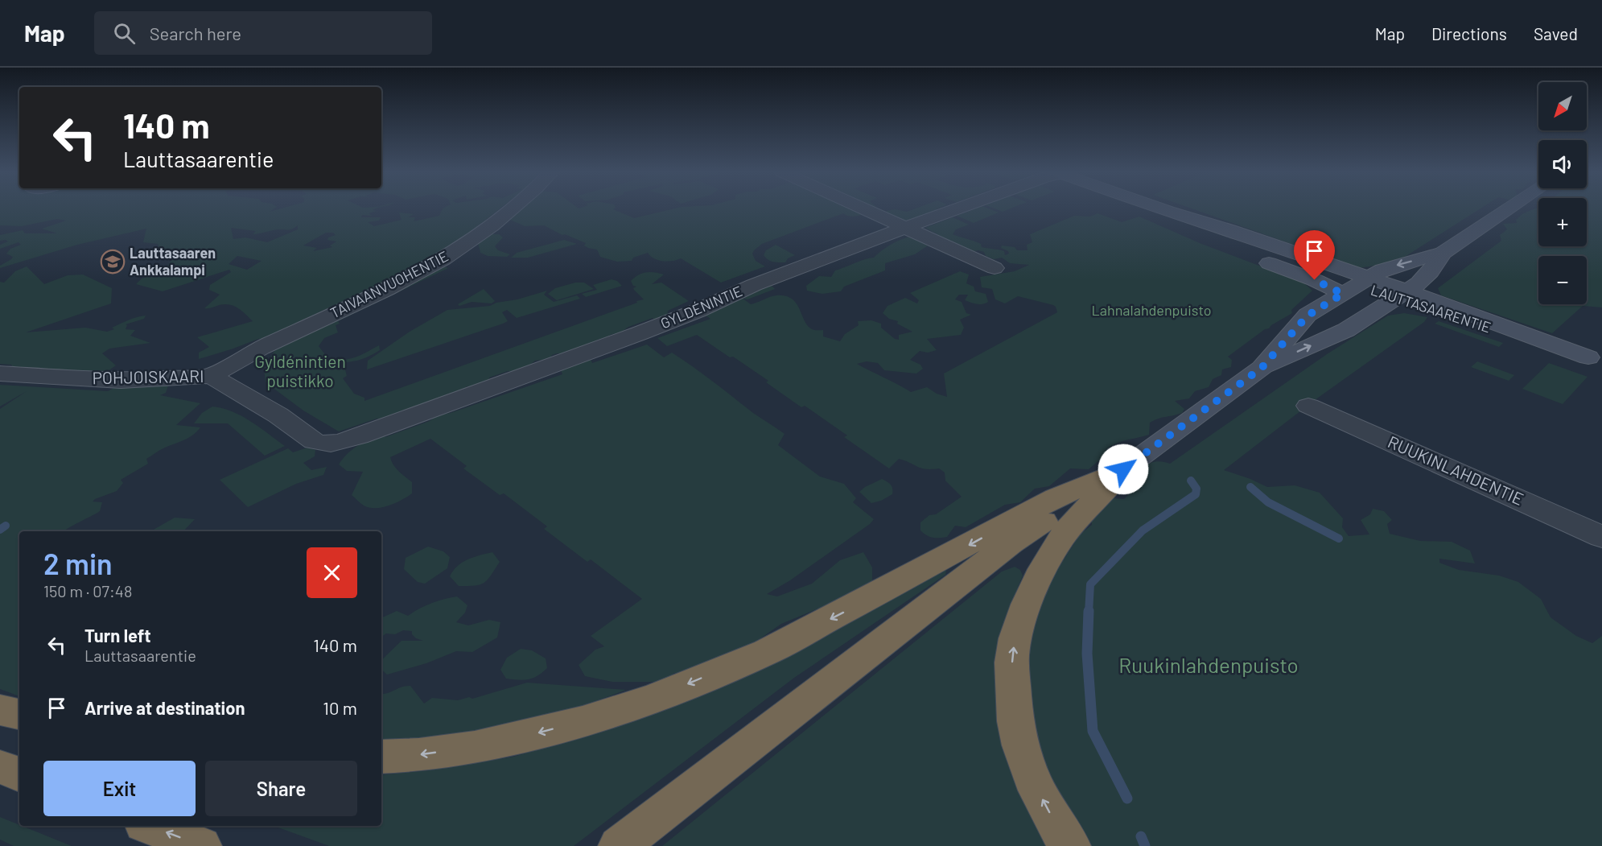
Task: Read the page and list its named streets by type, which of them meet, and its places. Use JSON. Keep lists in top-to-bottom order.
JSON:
{
  "streets": {
    "main road": ["LAUTTASAARENTIE"],
    "street": [
      "TAIVAANVUOHENTIE",
      "GYLDÉNINTIE",
      "POHJOISKAARI",
      "RUUKINLAHDENTIE"
    ]
  },
  "crossings": [
    ["TAIVAANVUOHENTIE", "POHJOISKAARI"],
    ["GYLDÉNINTIE", "POHJOISKAARI"]
  ],
  "parks": ["Lahnalahdenpuisto", "Gyldénintien puistikko", "Ruukinlahdenpuisto"],
  "places": {
    "school or university": ["Lauttasaaren Ankkalampi"]
  },
  "north": "bottom left",
  "page": {
    "header": "Map",
    "search": "Search here",
    "nav": ["Map", "Directions", "Saved"],
    "map_buttons": ["+", "−"],
    "turn": ["140 m", "Lauttasaarentie"],
    "heading": ["2 min", "150 m · 07:48"],
    "list": [
      {
        "name": "Turn left",
        "note": "Lauttasaarentie",
        "value": "140 m"
      },
      {
        "name": "Arrive at destination",
        "value": "10 m"
      }
    ],
    "buttons": ["Exit", "Share"]
  }
}
